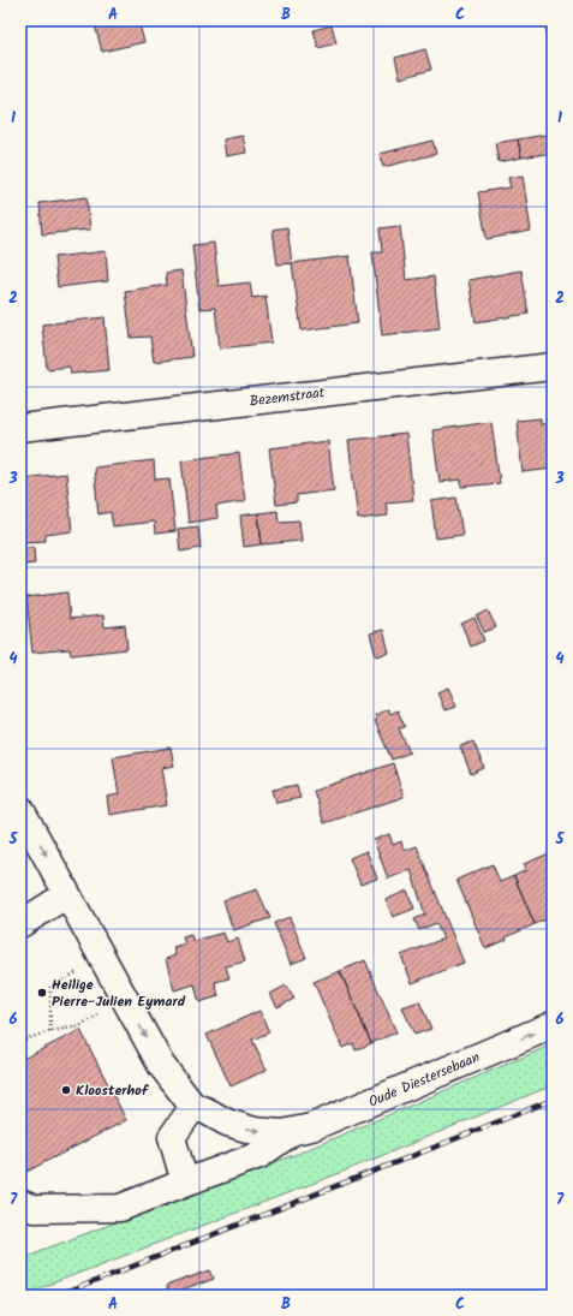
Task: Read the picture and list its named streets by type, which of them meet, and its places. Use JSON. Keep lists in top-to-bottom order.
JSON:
{
  "streets": {
    "street": ["Bezemstraat", "Oude Diestersebaan"]
  },
  "places": ["Heilige Pierre-Julien Eymard", "Kloosterhof"],
  "grid": {
    "columns": ["A", "B", "C"],
    "rows": [
      "1",
      "2",
      "3",
      "4",
      "5",
      "6",
      "7"
    ]
  }
}
